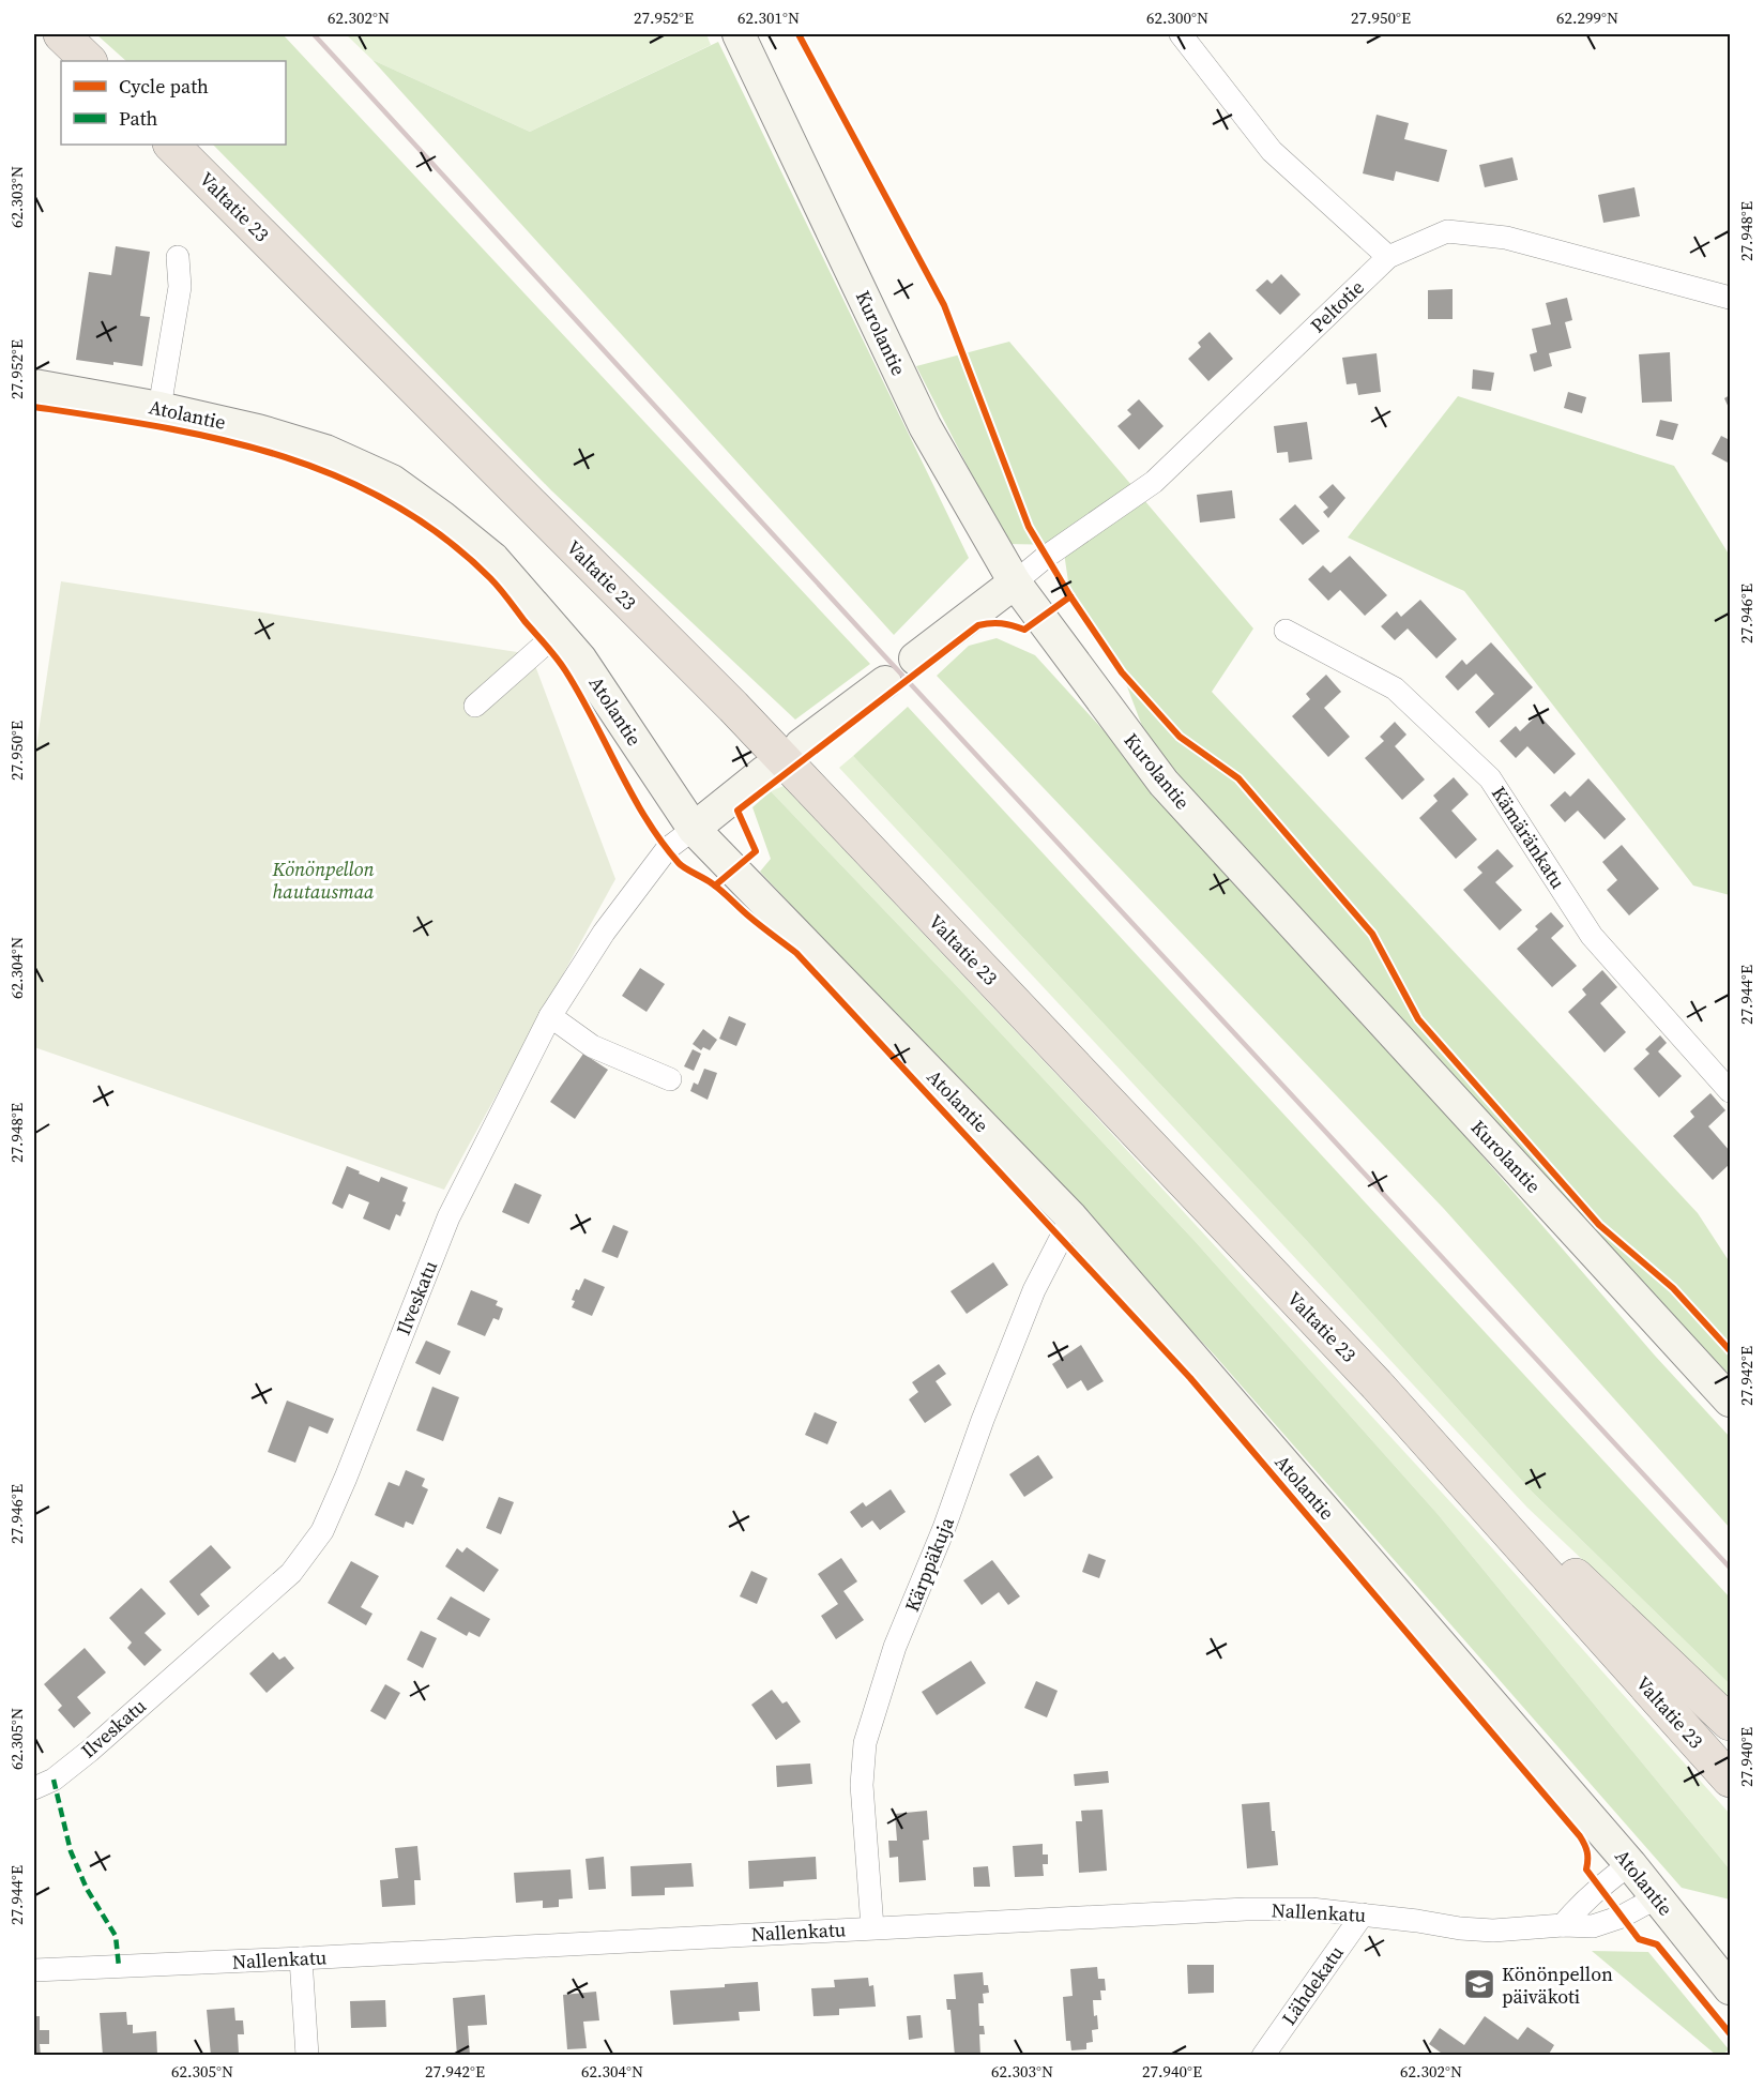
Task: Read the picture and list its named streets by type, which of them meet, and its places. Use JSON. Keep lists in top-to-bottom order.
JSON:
{
  "streets": {
    "highway": ["Valtatie 23"],
    "street": [
      "Peltotie",
      "Kurolantie",
      "Atolantie",
      "Kämäränkatu",
      "Ilveskatu",
      "Kärppäkuja",
      "Nallenkatu",
      "Lähdekatu"
    ]
  },
  "crossings": [
    ["Peltotie", "Kurolantie"],
    ["Atolantie", "Ilveskatu"],
    ["Atolantie", "Kärppäkuja"],
    ["Atolantie", "Nallenkatu"],
    ["Kärppäkuja", "Nallenkatu"],
    ["Nallenkatu", "Lähdekatu"]
  ],
  "parks": ["Könönpellon hautausmaa"],
  "places": {
    "school or university": ["Könönpellon päiväkoti"]
  },
  "legend": ["Cycle path", "Path"],
  "coordinates": [
    "62.302°N",
    "27.952°E",
    "62.301°N",
    "62.300°N",
    "27.950°E",
    "62.299°N",
    "62.303°N",
    "27.948°E",
    "27.946°E",
    "62.304°N",
    "27.944°E",
    "27.942°E",
    "62.305°N",
    "27.940°E"
  ]
}
